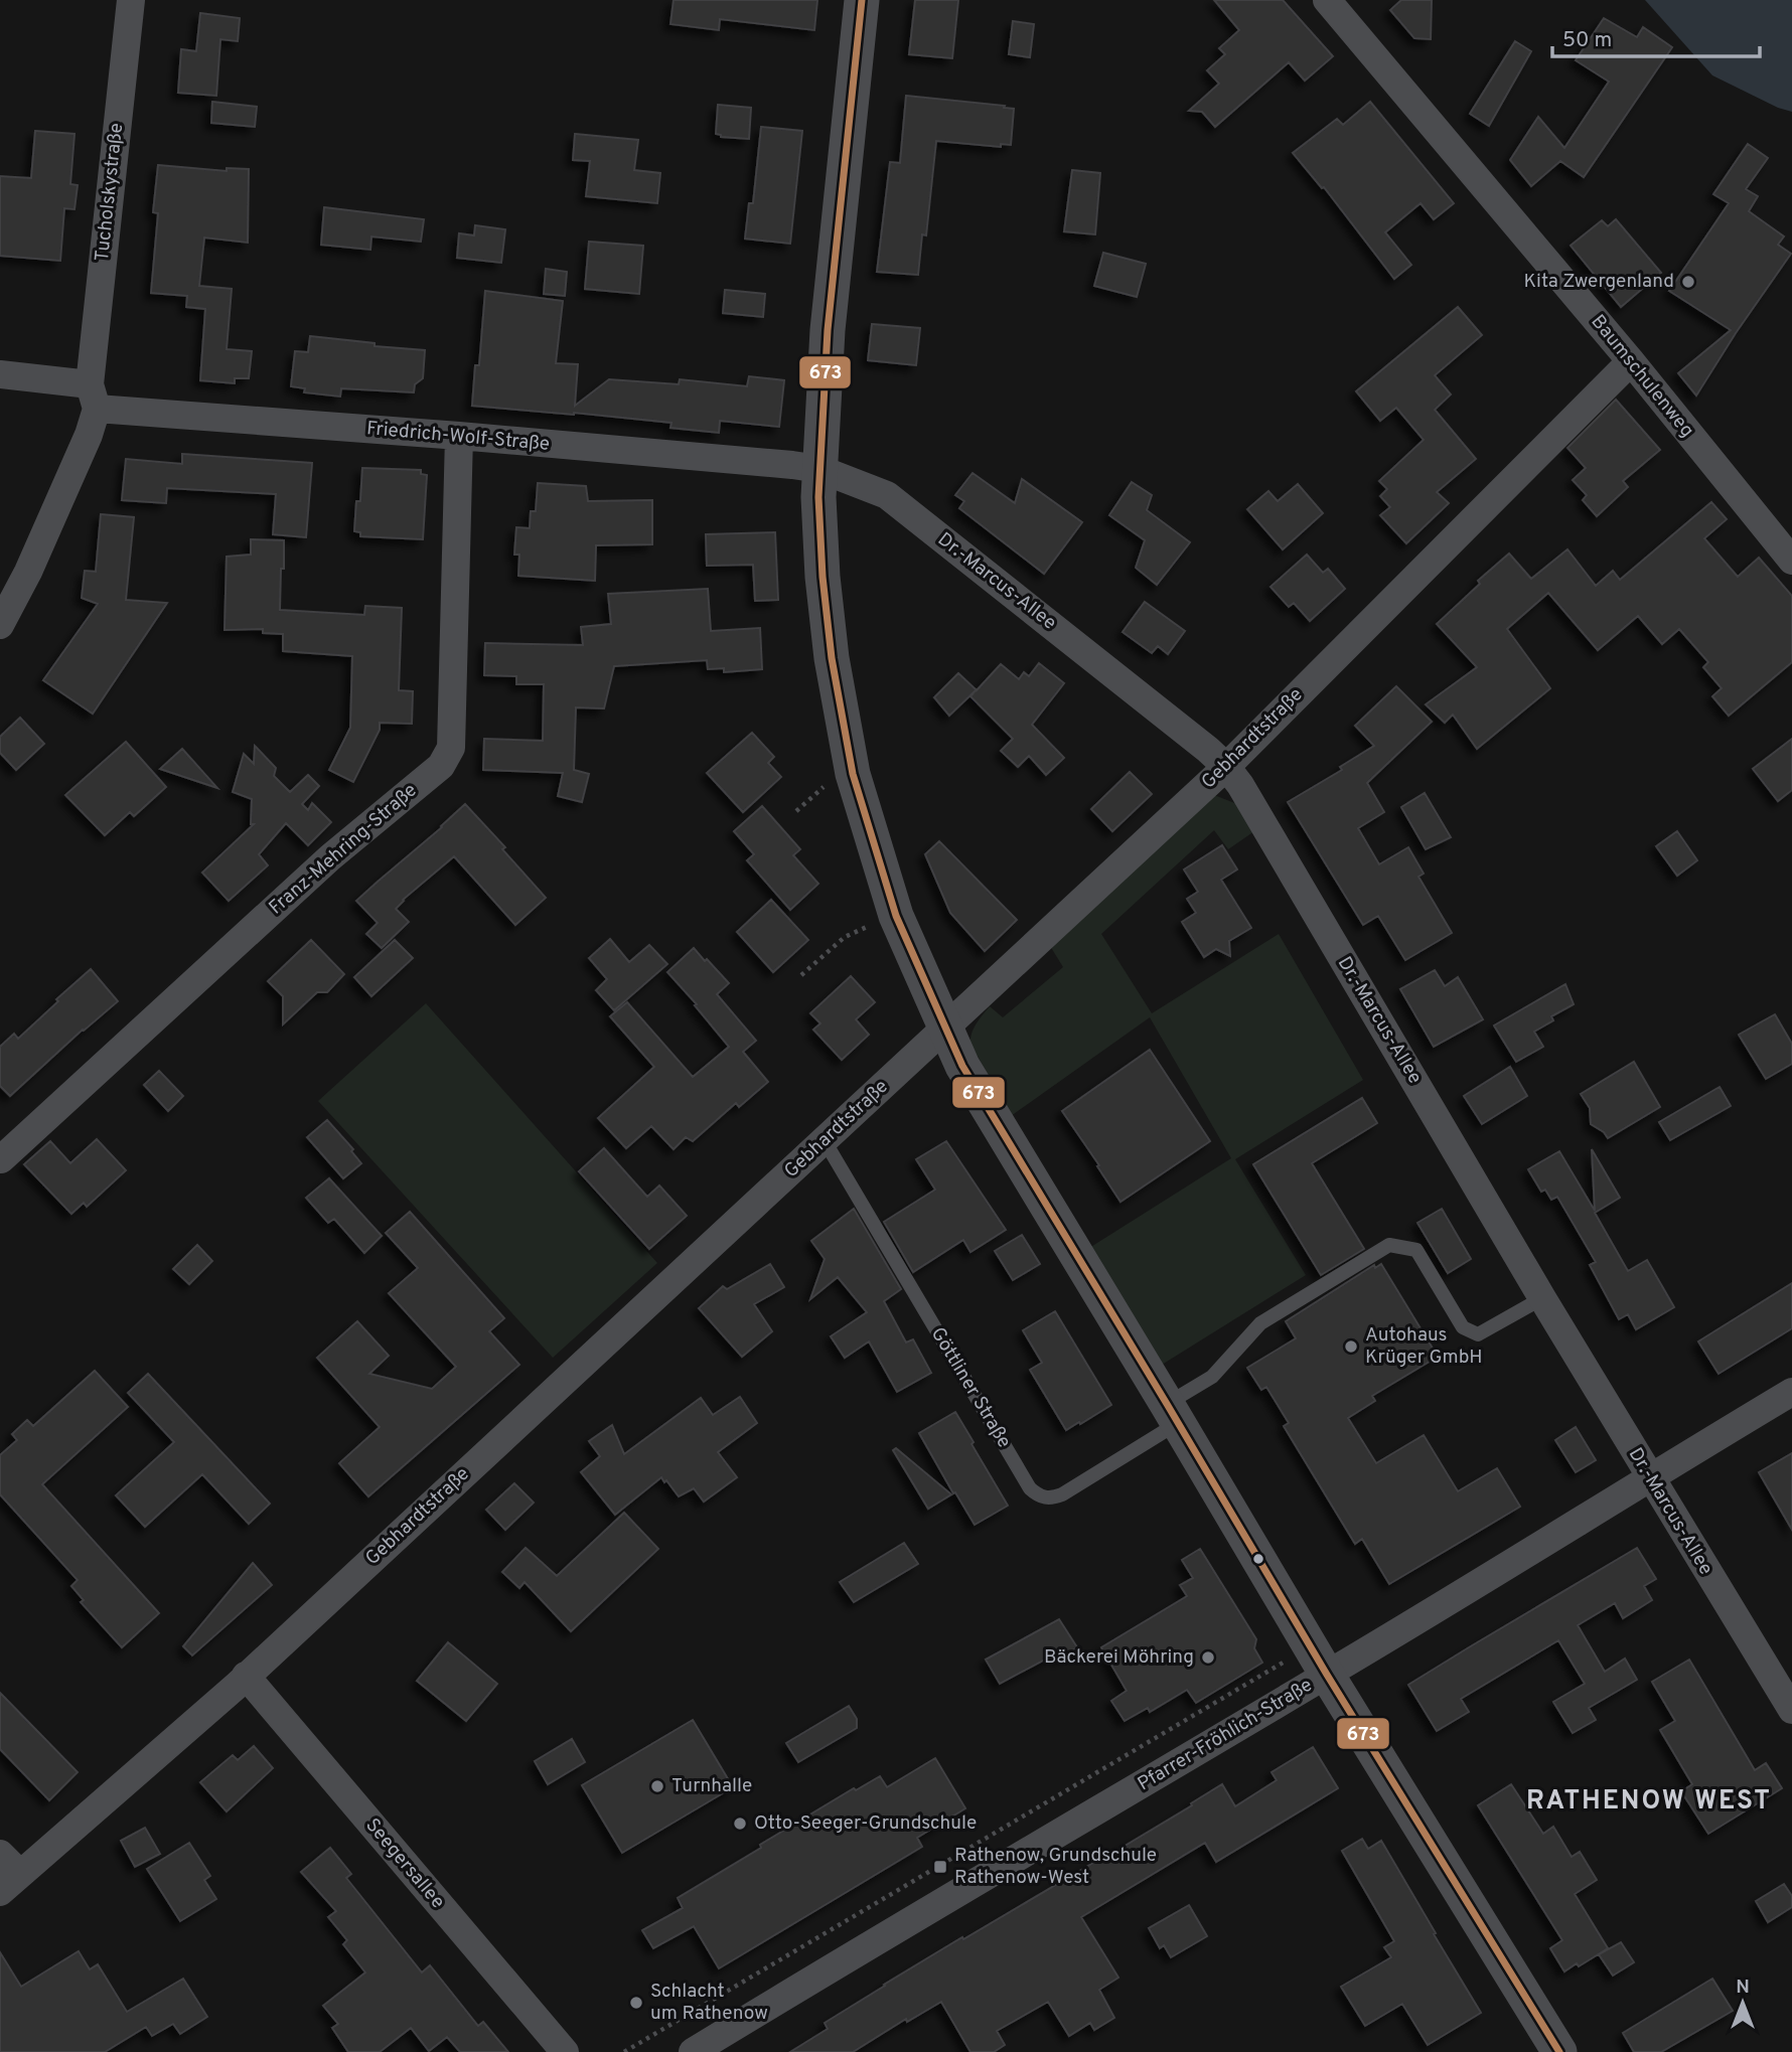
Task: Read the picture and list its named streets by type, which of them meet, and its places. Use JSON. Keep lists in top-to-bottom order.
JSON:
{
  "streets": {
    "street": [
      "Tucholskystraße",
      "Baumschulenweg",
      "Friedrich-Wolf-Straße",
      "Dr.-Marcus-Allee",
      "Gebhardtstraße",
      "Franz-Mehring-Straße",
      "Pfarrer-Fröhlich-Straße",
      "Seegersallee"
    ],
    "lane": ["Göttliner Straße"]
  },
  "crossings": [
    ["Tucholskystraße", "Friedrich-Wolf-Straße"],
    ["Baumschulenweg", "Gebhardtstraße"],
    ["Friedrich-Wolf-Straße", "Dr.-Marcus-Allee"],
    ["Friedrich-Wolf-Straße", "Franz-Mehring-Straße"],
    ["Dr.-Marcus-Allee", "Gebhardtstraße"],
    ["Dr.-Marcus-Allee", "Pfarrer-Fröhlich-Straße"],
    ["Gebhardtstraße", "Göttliner Straße"],
    ["Gebhardtstraße", "Seegersallee"]
  ],
  "districts": ["RATHENOW WEST"],
  "places": {
    "other": [
      "Kita Zwergenland",
      "Autohaus Krüger GmbH",
      "Bäckerei Möhring",
      "Turnhalle",
      "Otto-Seeger-Grundschule",
      "Schlacht um Rathenow"
    ],
    "transit": ["Rathenow, Grundschule Rathenow-West"]
  },
  "lines": ["transit line 673"],
  "scale_bar": "50 m",
  "north": "top"
}
